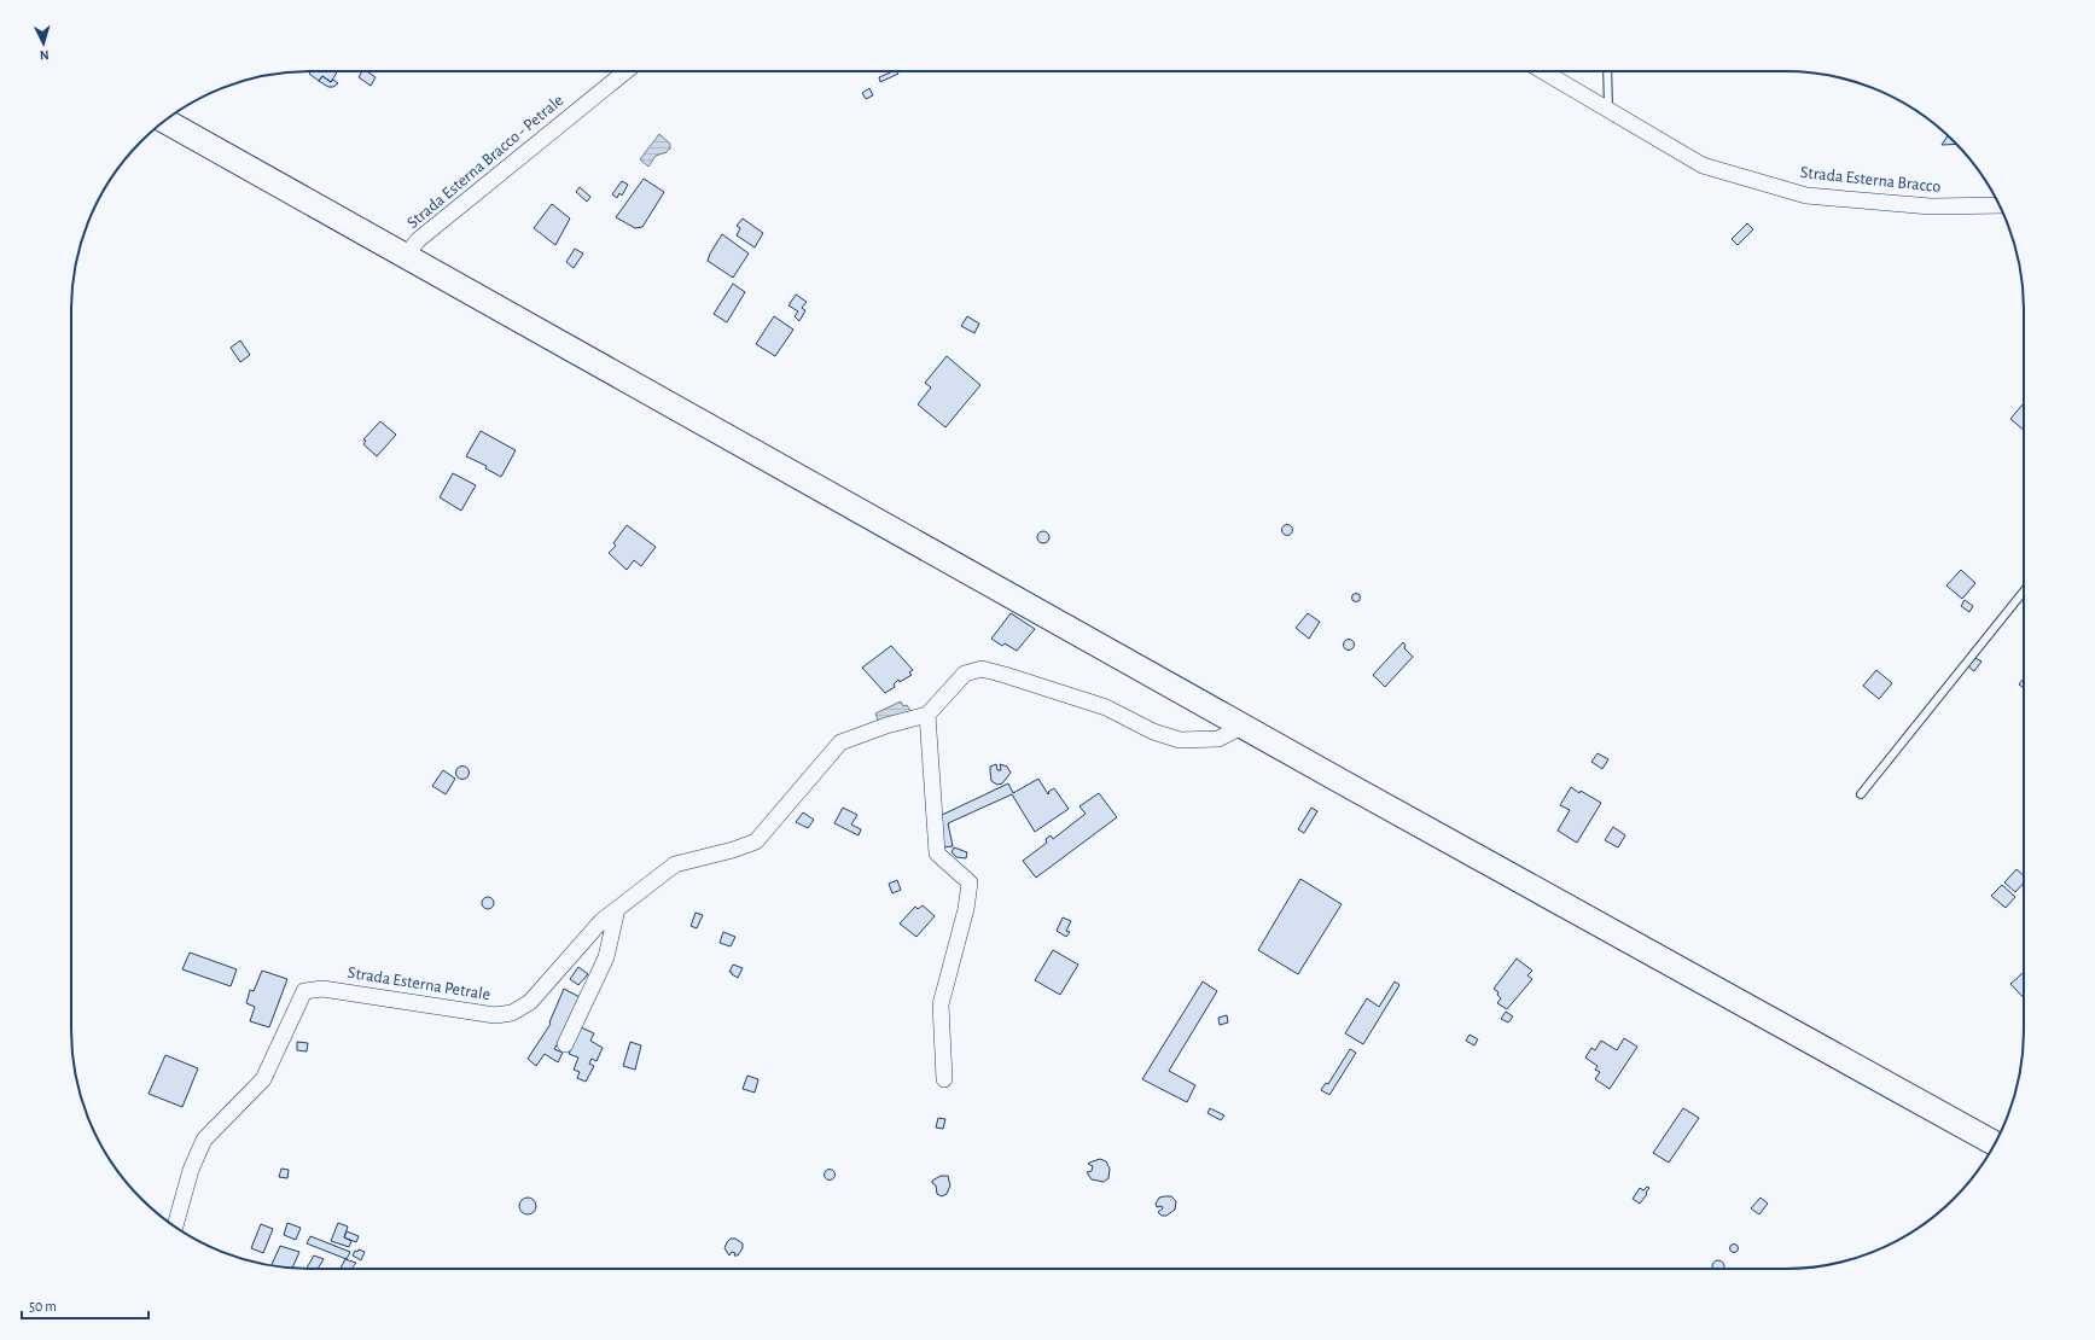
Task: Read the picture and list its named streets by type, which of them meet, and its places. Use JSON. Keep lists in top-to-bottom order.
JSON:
{
  "streets": {
    "street": ["Strada Esterna Bracco - Petrale", "Strada Esterna Bracco", "Strada Esterna Petrale"]
  },
  "scale_bar": "50 m",
  "north": "bottom"
}
